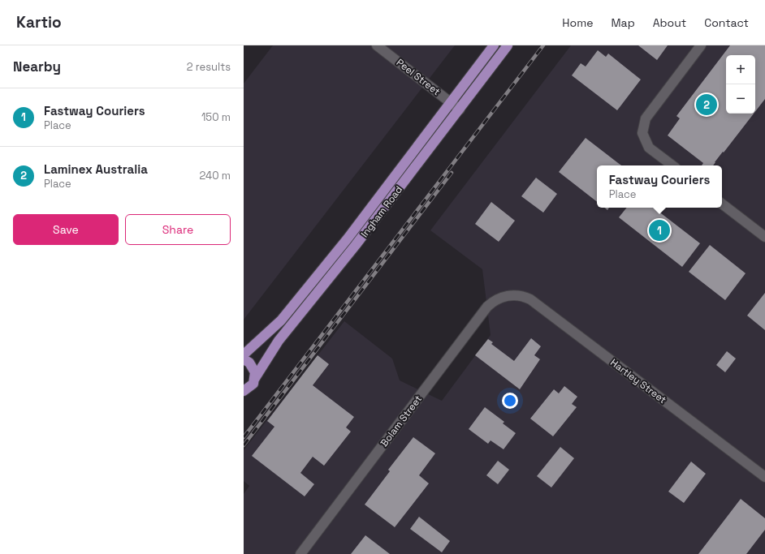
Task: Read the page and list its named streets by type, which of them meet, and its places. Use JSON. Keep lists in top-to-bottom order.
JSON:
{
  "streets": {
    "main road": ["Ingham Road"],
    "street": ["Peel Street", "Hartley Street", "Bolam Street"]
  },
  "crossings": [
    ["Peel Street", "Ingham Road"],
    ["Hartley Street", "Bolam Street"]
  ],
  "page": {
    "header": "Kartio",
    "nav": [
      "Home",
      "Map",
      "About",
      "Contact"
    ],
    "heading": ["Nearby", "2 results"],
    "map_buttons": ["+", "−"],
    "list": [
      {
        "mark": "1",
        "name": "Fastway Couriers",
        "note": "Place",
        "value": "150 m"
      },
      {
        "mark": "2",
        "name": "Laminex Australia",
        "note": "Place",
        "value": "240 m"
      }
    ],
    "pins": ["2", "1"],
    "popup": ["Fastway Couriers", "Place"],
    "buttons": ["Save", "Share"]
  }
}
